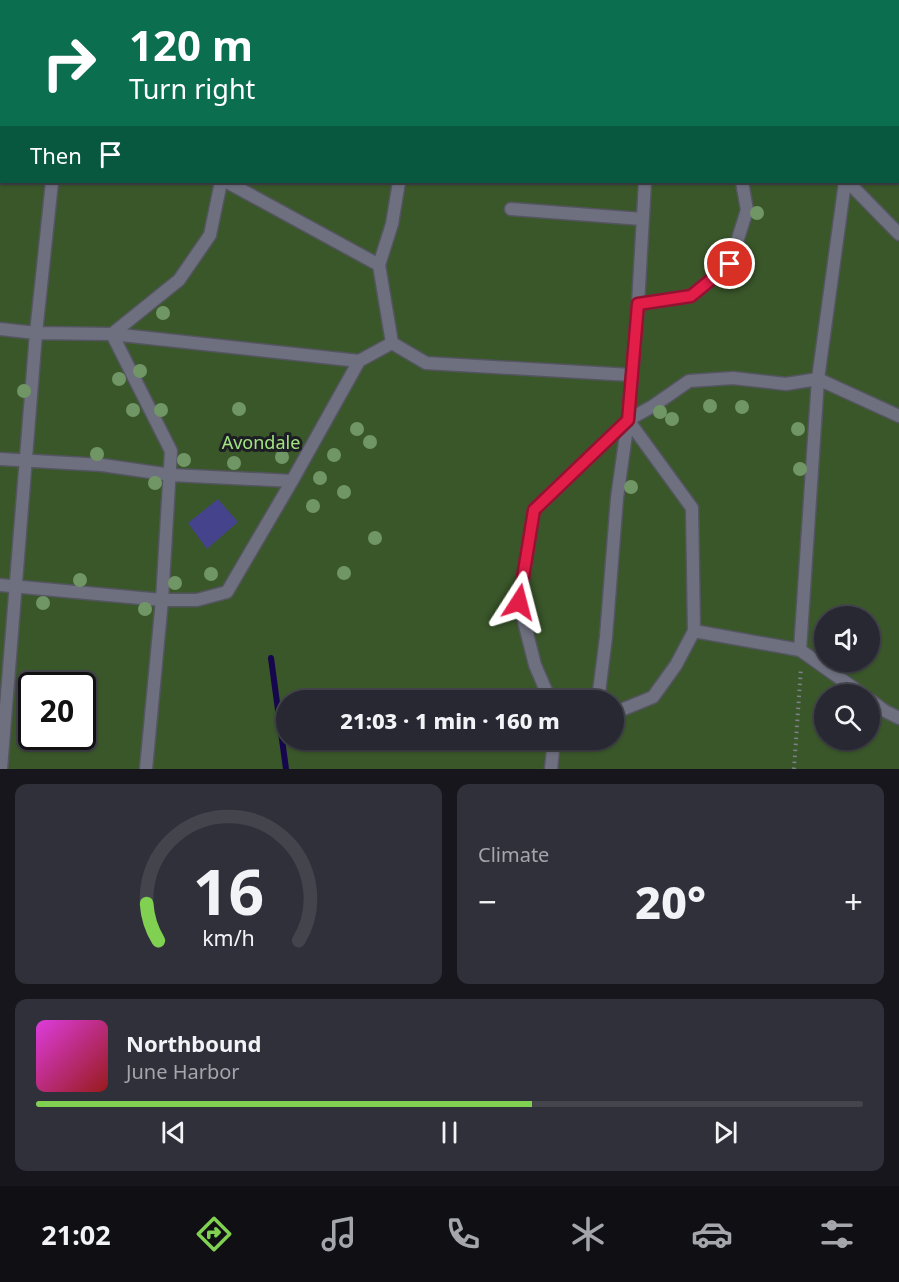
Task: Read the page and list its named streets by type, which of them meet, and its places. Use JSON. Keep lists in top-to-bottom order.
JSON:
{
  "parks": ["Avondale"],
  "page": {
    "turn": ["120 m", "Turn right"],
    "then": "Then",
    "limit": "20",
    "trip": "21:03 · 1 min · 160 m",
    "tile": "Climate",
    "heat": ["−", "20°", "+"],
    "song": ["Northbound", "June Harbor"],
    "tabs": "21:02",
    "gauge": ["16", "km/h"]
  }
}
